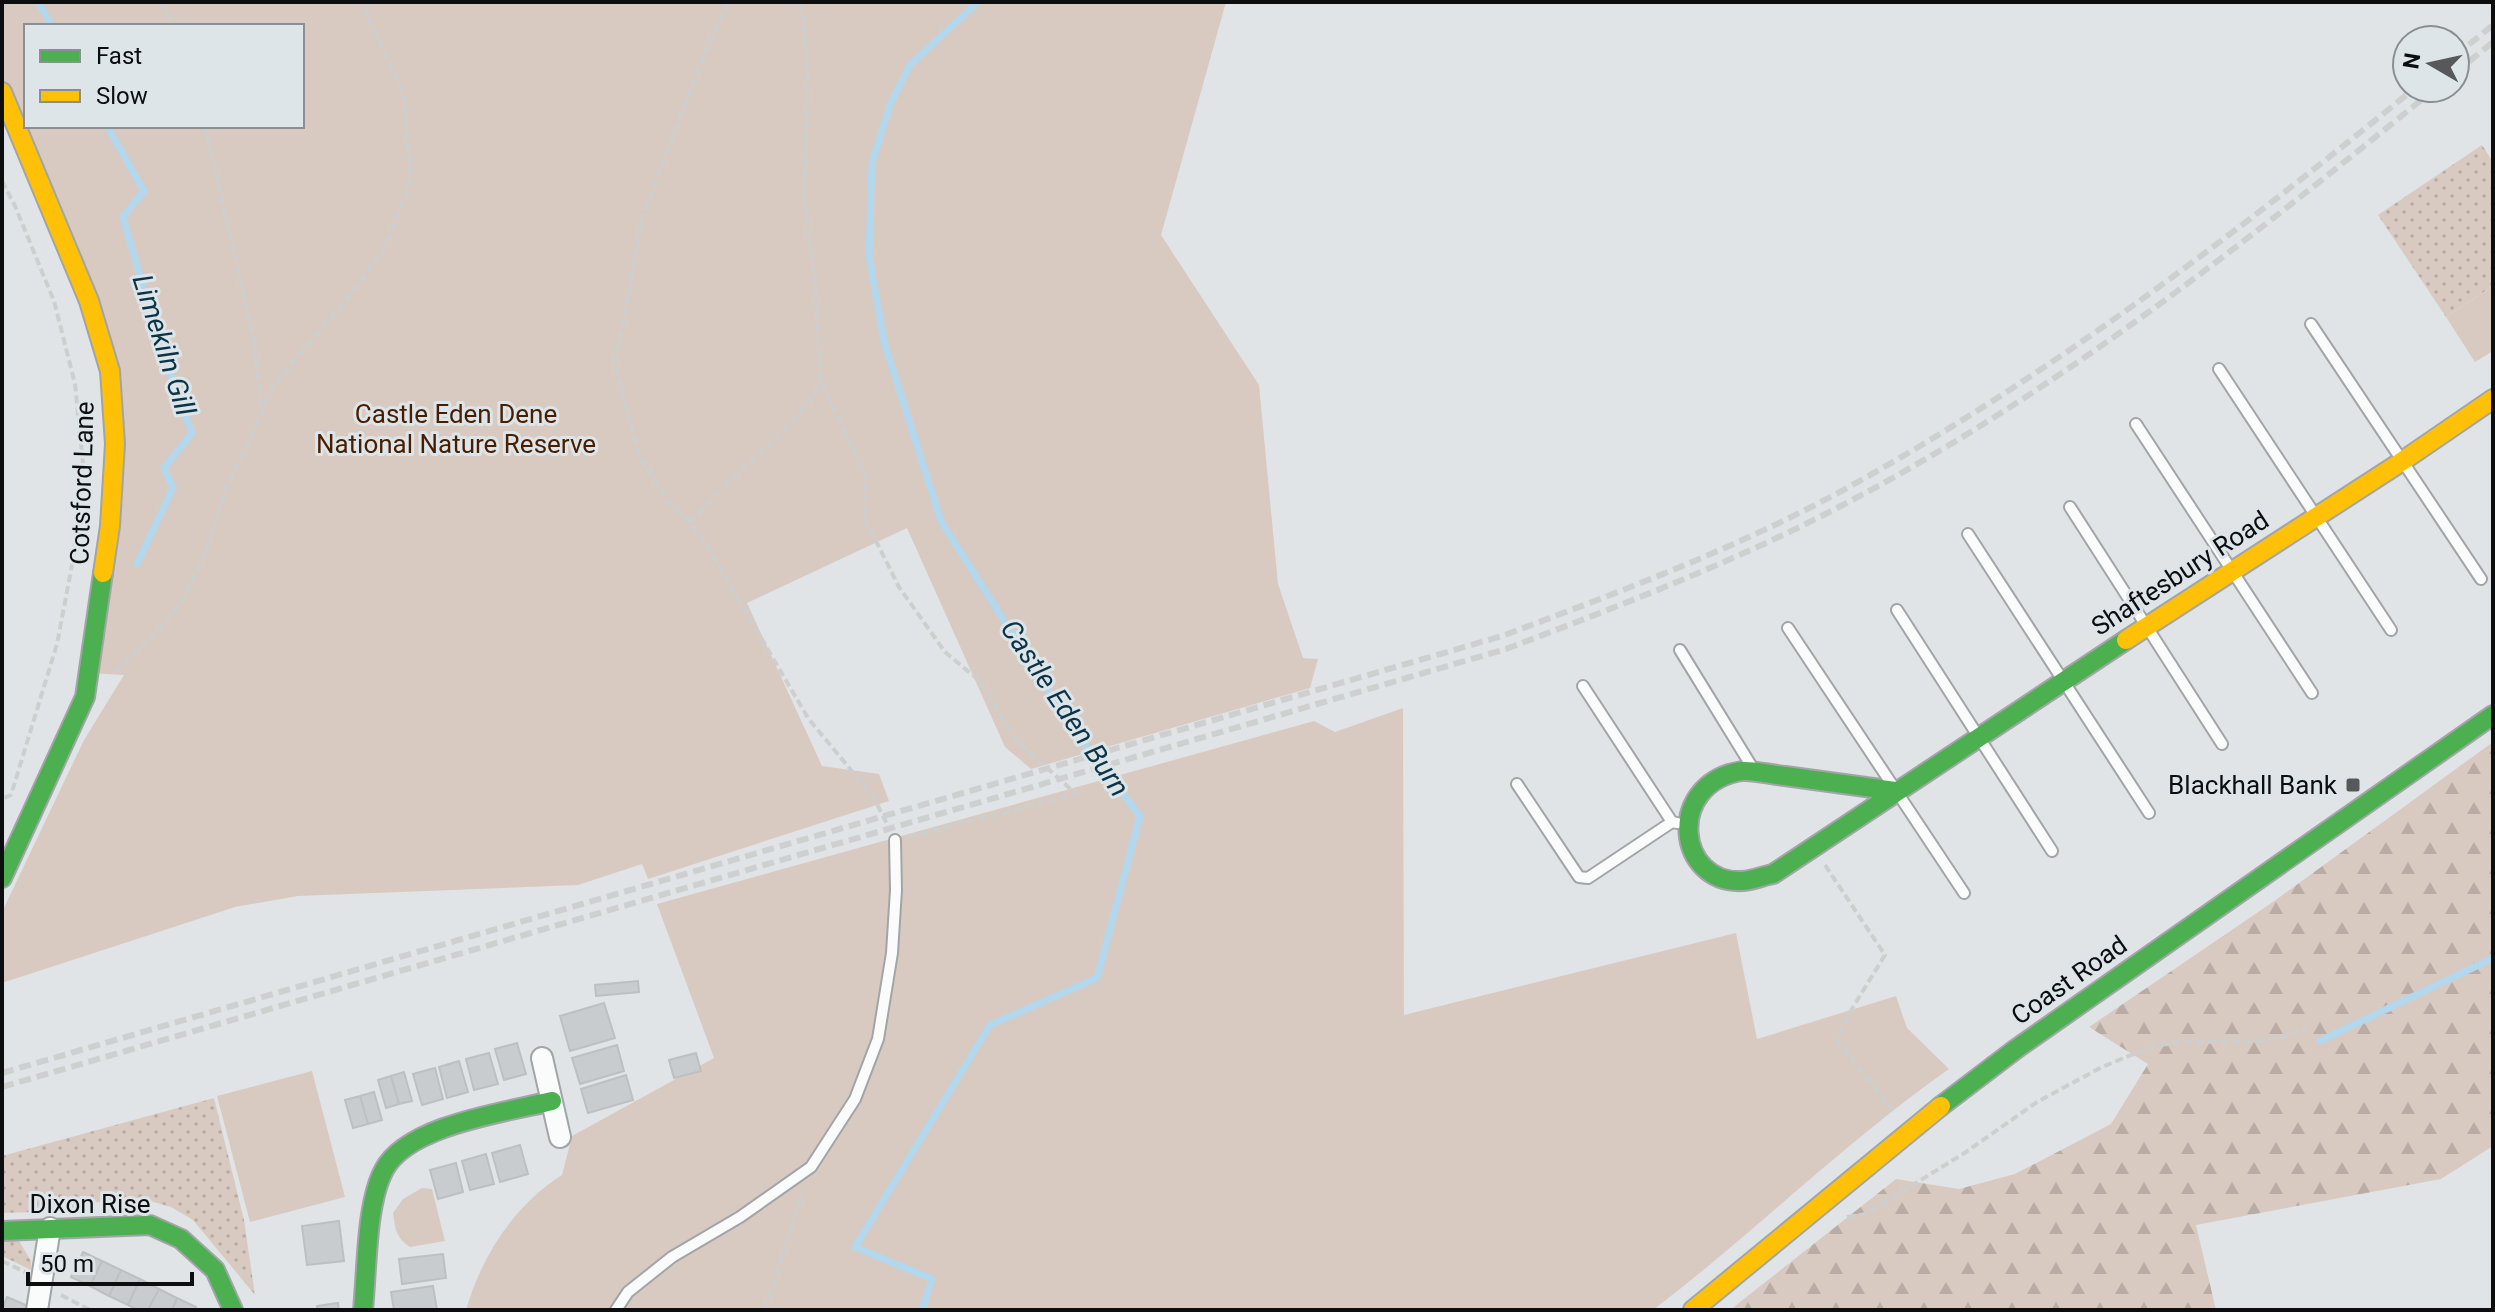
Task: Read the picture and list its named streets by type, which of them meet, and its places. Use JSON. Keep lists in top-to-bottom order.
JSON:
{
  "streets": {
    "street": [
      "Cotsford Lane",
      "Shaftesbury Road",
      "Coast Road",
      "Dixon Rise"
    ]
  },
  "water": ["Limekiln Gill", "Castle Eden Burn"],
  "parks": ["Castle Eden Dene National Nature Reserve"],
  "places": {
    "transit": ["Blackhall Bank"]
  },
  "legend": ["Fast", "Slow"],
  "scale_bar": "50 m",
  "north": "left"
}
